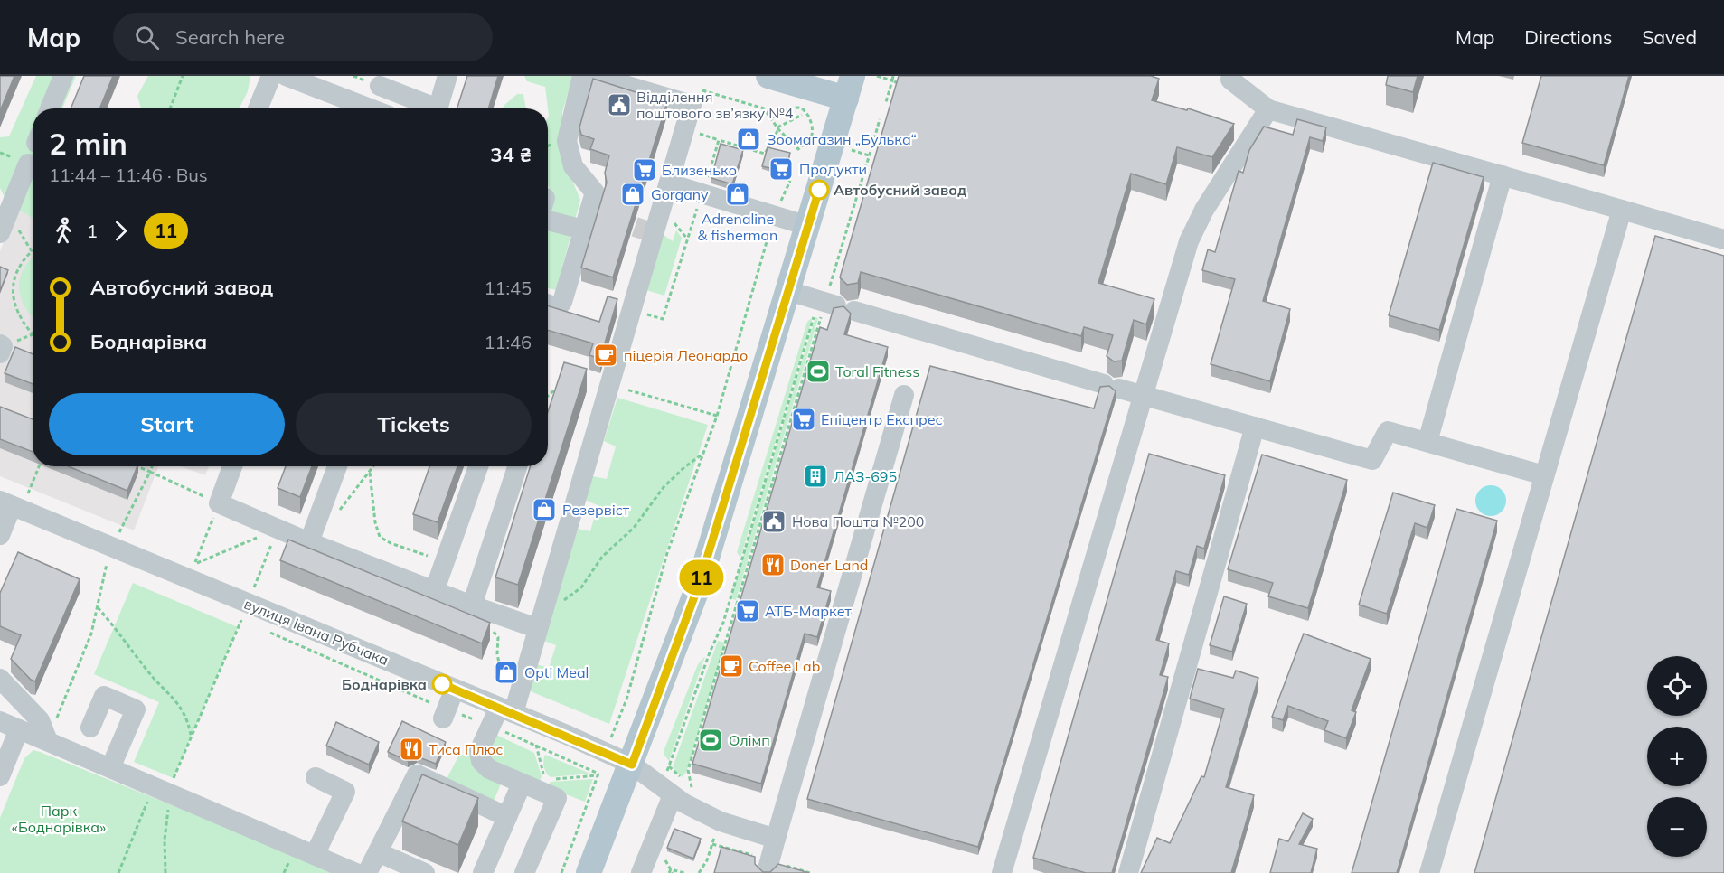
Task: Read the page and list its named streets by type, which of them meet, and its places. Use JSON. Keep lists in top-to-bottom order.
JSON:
{
  "streets": {
    "street": ["вулиця Івана Рубчака"]
  },
  "parks": ["Парк «Боднарівка»"],
  "places": {
    "public building": ["Відділення поштового зв’язку №4", "Нова Пошта №200"],
    "shop": [
      "Зоомагазин „Булька“",
      "Gorgany",
      "Adrenaline & fisherman",
      "Резервіст",
      "Opti Meal"
    ],
    "supermarket": [
      "Продукти",
      "Близенько",
      "Епіцентр Експрес",
      "АТБ-Маркет"
    ],
    "other": ["Автобусний завод", "Боднарівка"],
    "cafe": ["піцерія Леонардо", "Coffee Lab"],
    "sports": ["Toral Fitness", "Олімп"],
    "building": ["ЛАЗ-695"],
    "restaurant": ["Doner Land", "Тиса Плюс"]
  },
  "lines": ["bus line 11"],
  "page": {
    "header": "Map",
    "search": "Search here",
    "nav": ["Map", "Directions", "Saved"],
    "on_map": "11",
    "heading": ["2 min", "11:44 – 11:46 · Bus", "34 ₴"],
    "legs": ["1", "11"],
    "list": [
      {
        "name": "Автобусний завод",
        "value": "11:45"
      },
      {
        "name": "Боднарівка",
        "value": "11:46"
      }
    ],
    "buttons": ["Start", "Tickets"],
    "map_buttons": ["+", "−"]
  }
}
